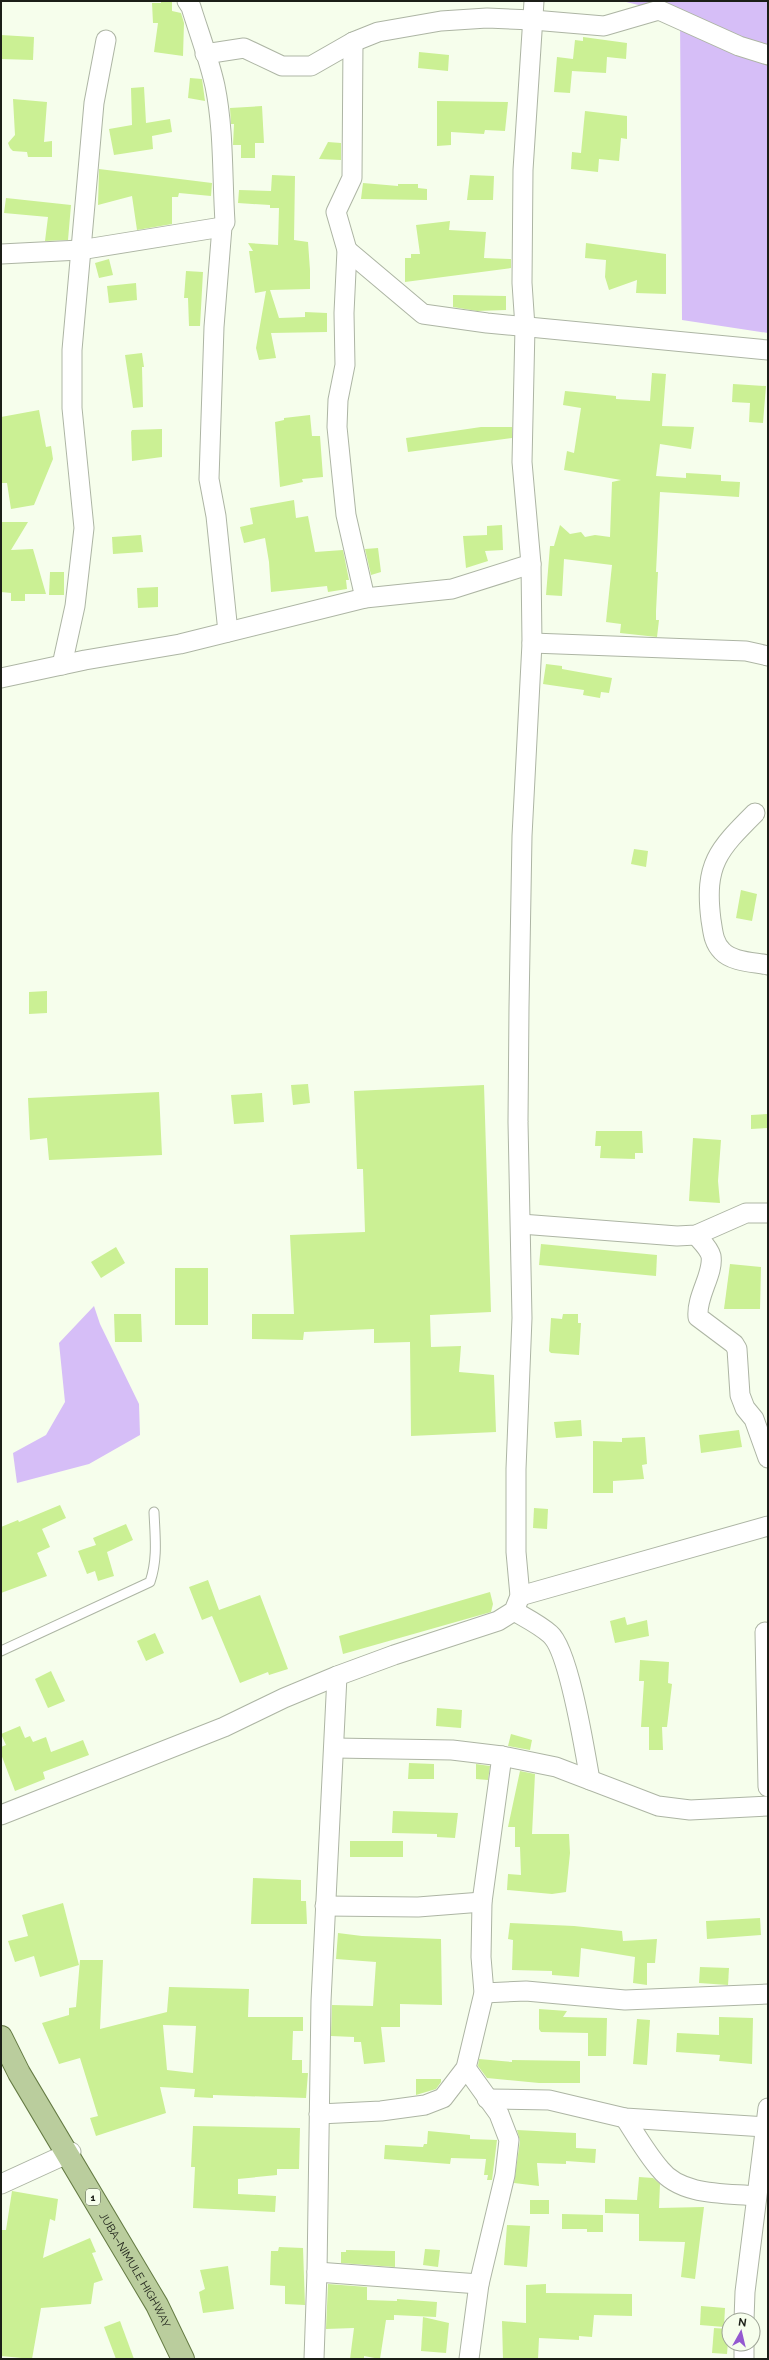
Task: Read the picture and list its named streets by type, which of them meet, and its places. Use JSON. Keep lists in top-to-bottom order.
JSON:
{
  "streets": {
    "main road": ["1", "JUBA–NIMULE HIGHWAY"]
  },
  "north": "top"
}
